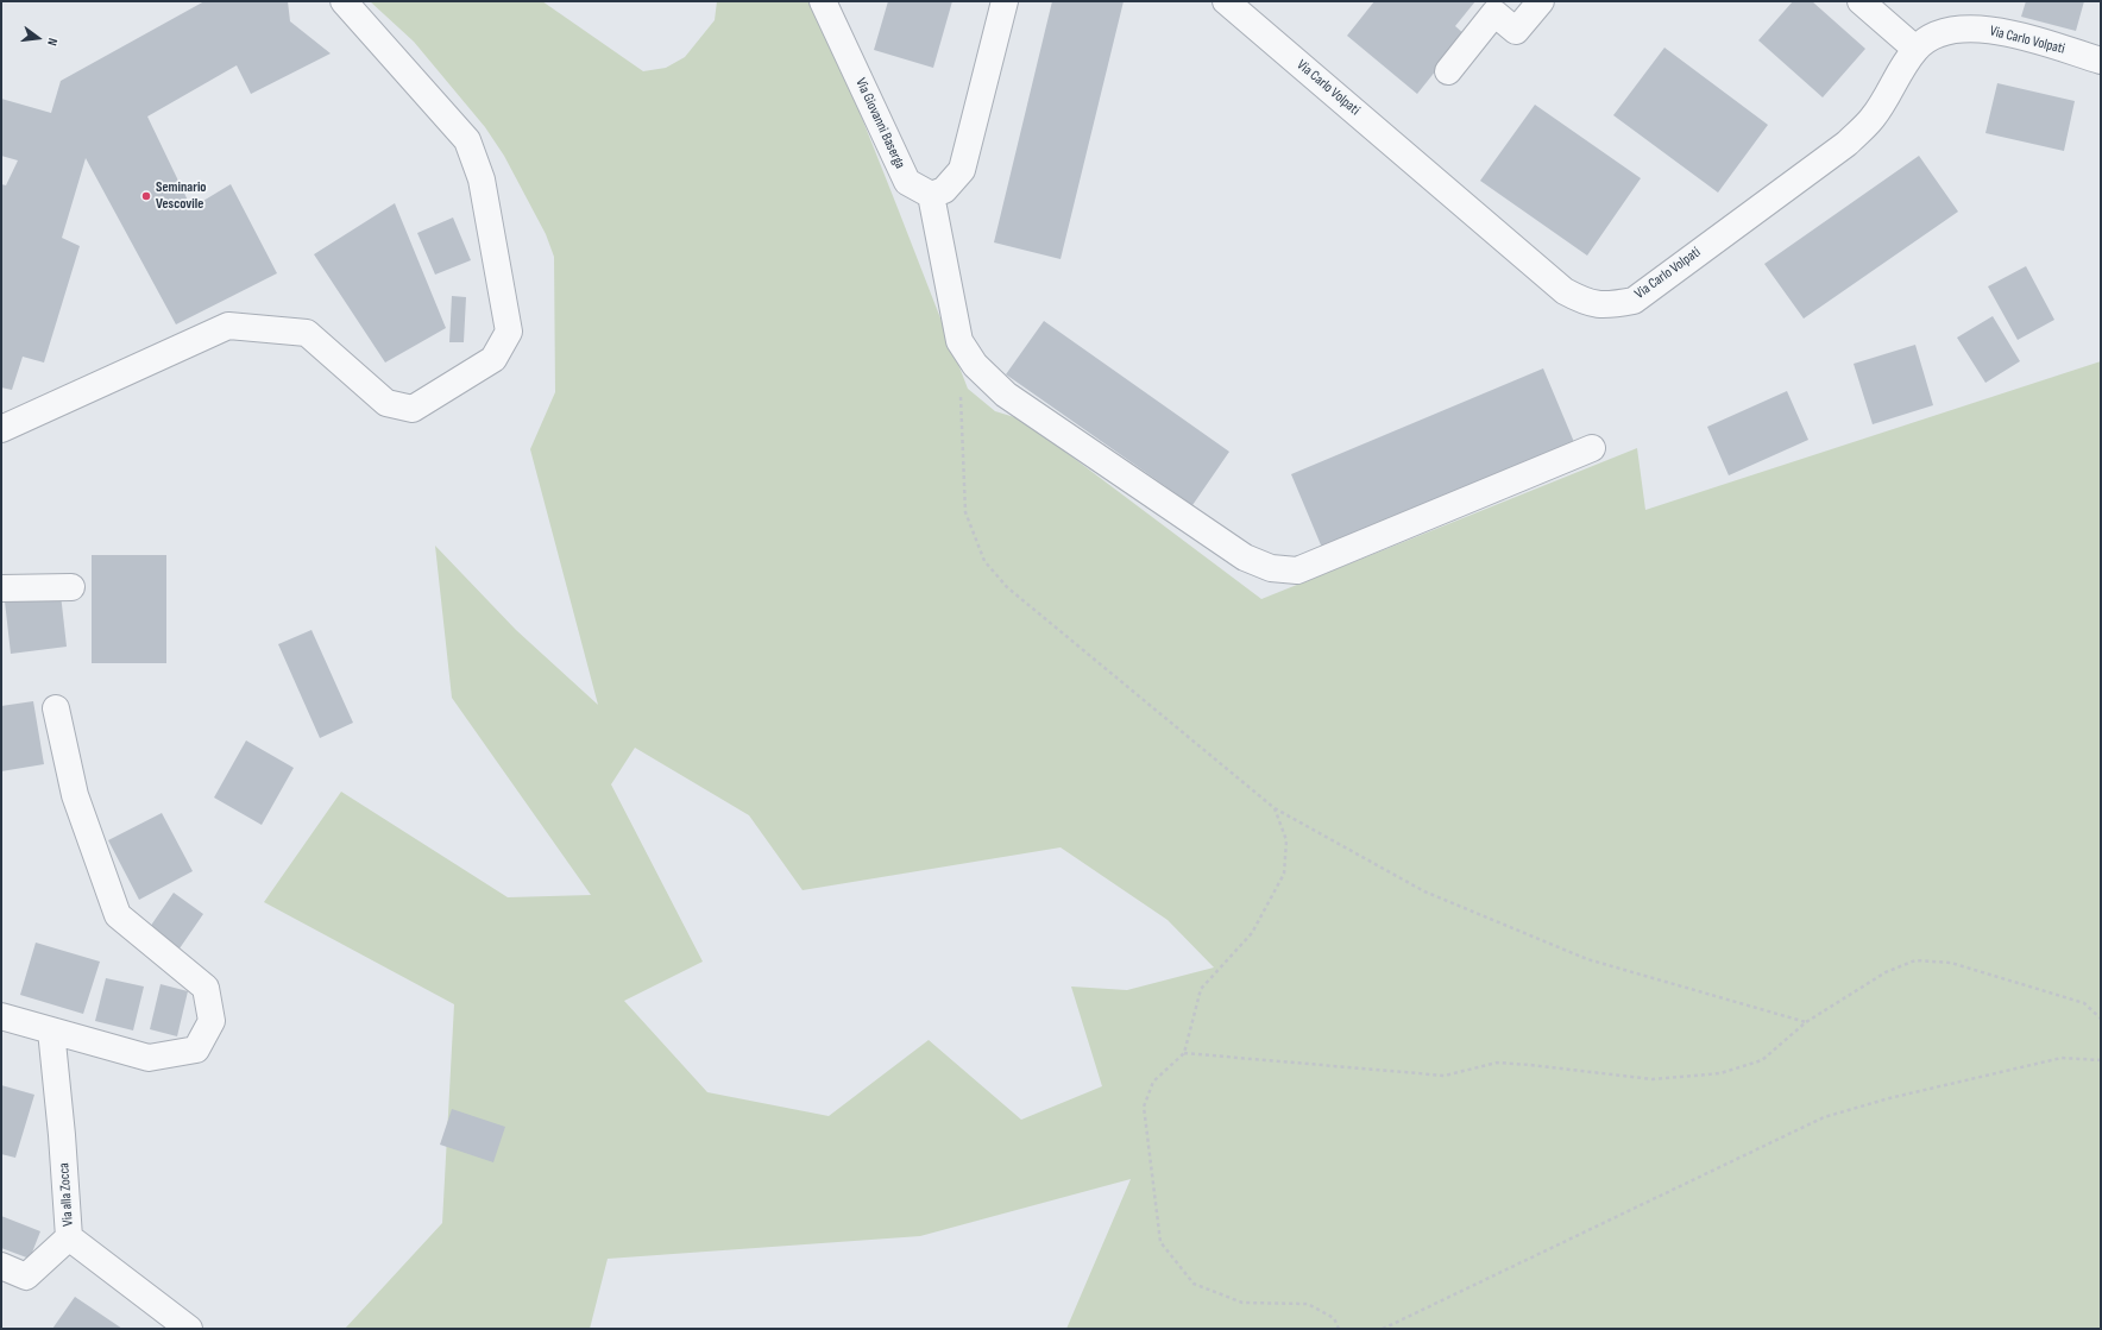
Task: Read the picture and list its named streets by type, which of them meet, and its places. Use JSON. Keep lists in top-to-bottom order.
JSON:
{
  "streets": {
    "street": ["Via Carlo Volpati", "Via Giovanni Baserga", "Via alla Zocca"]
  },
  "places": ["Seminario Vescovile"],
  "north": "right"
}
